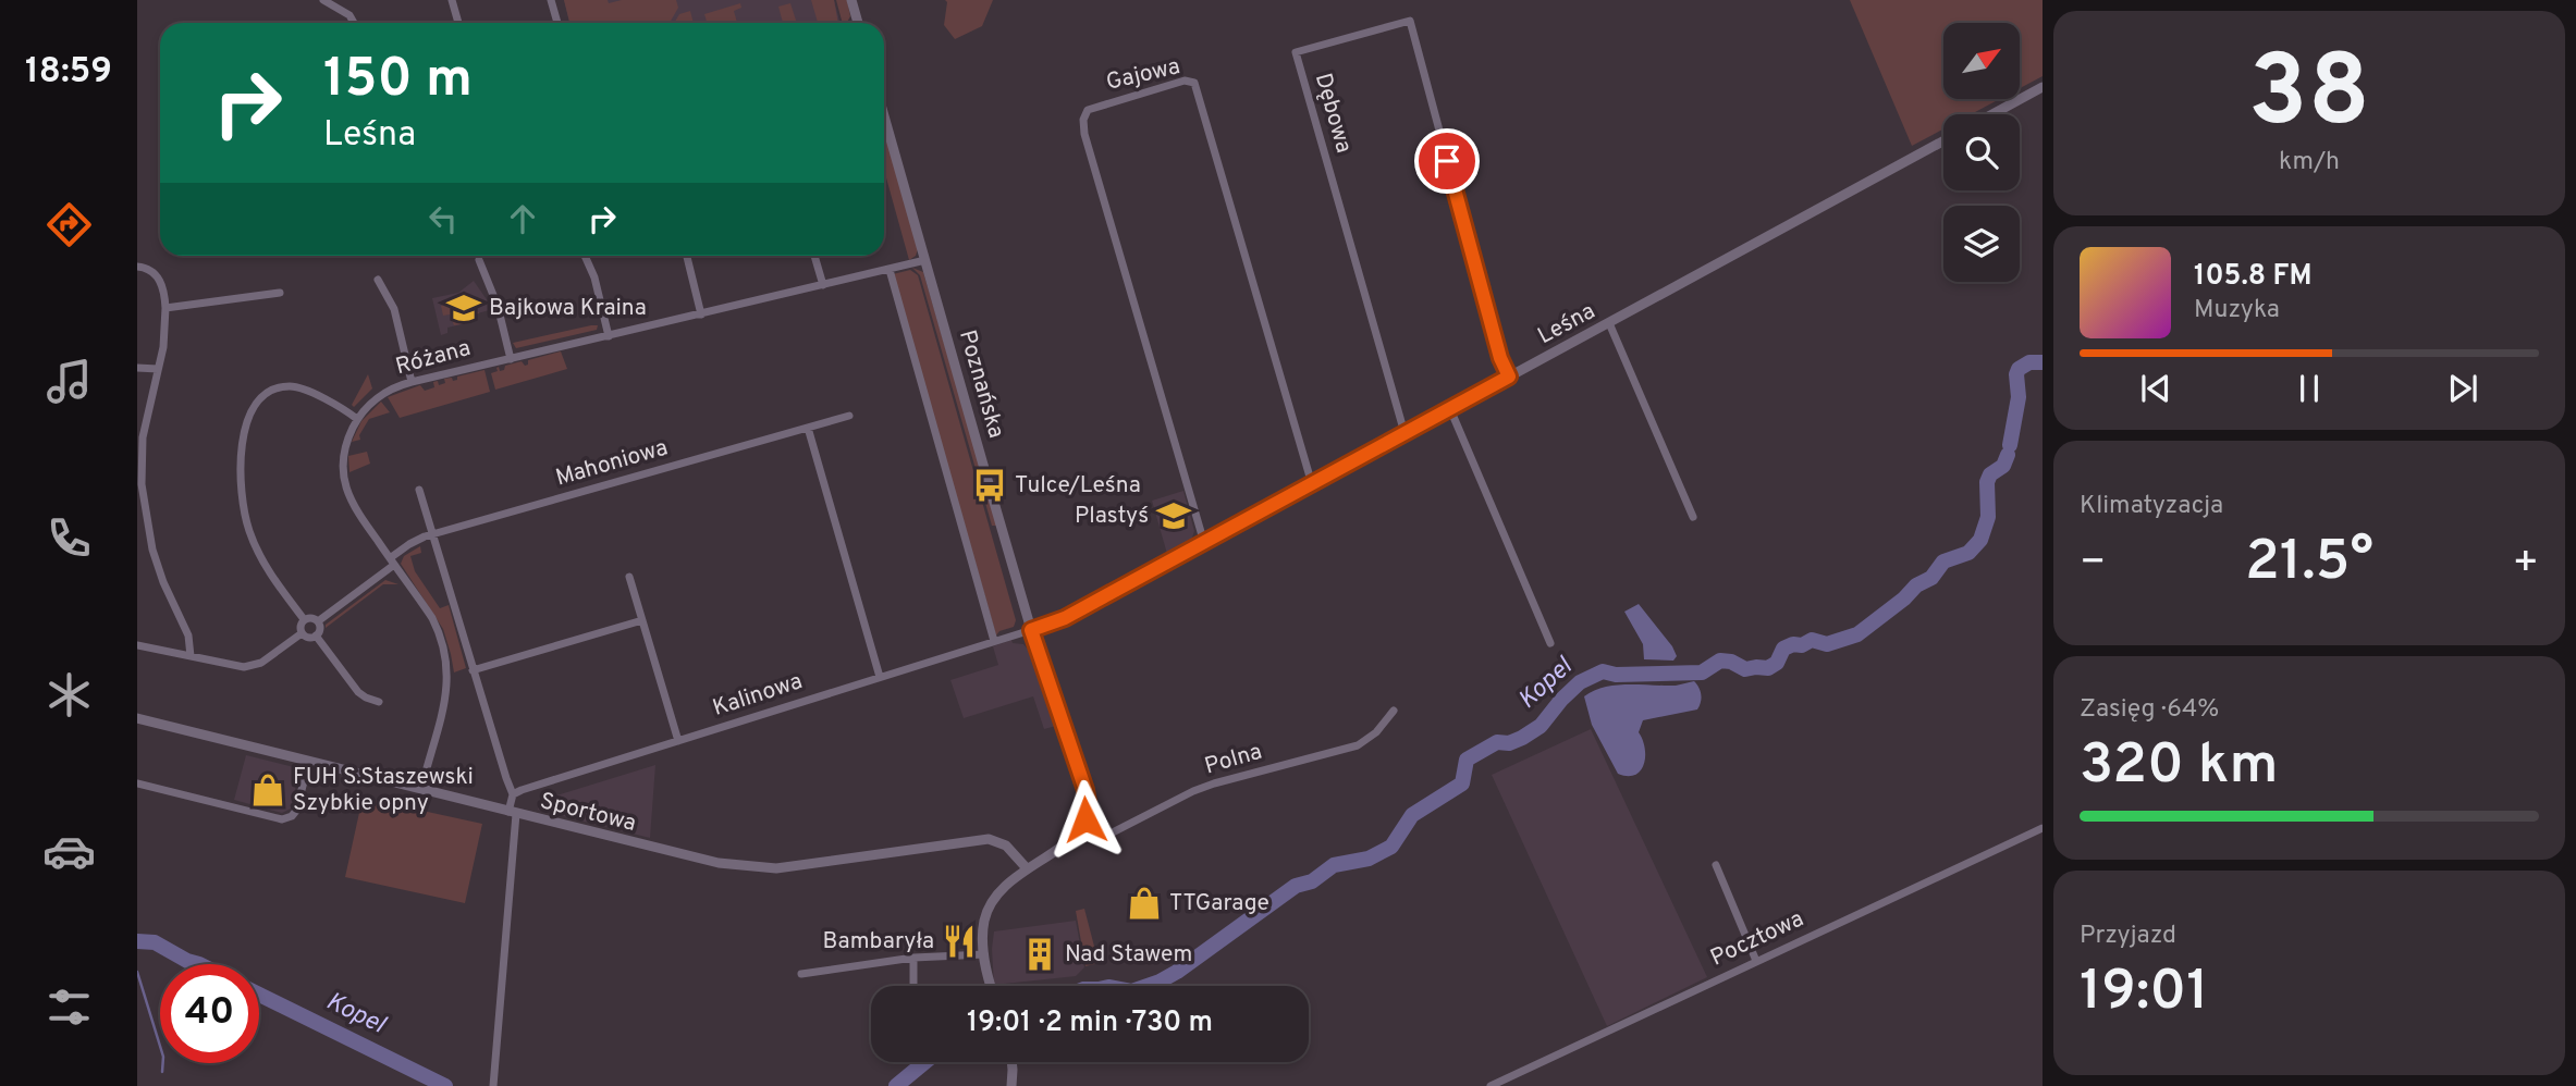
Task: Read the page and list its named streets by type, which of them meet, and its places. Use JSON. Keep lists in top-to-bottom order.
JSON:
{
  "streets": {
    "street": [
      "Gajowa",
      "Dębowa",
      "Leśna",
      "Różana",
      "Poznańska",
      "Mahoniowa",
      "Kalinowa",
      "Polna",
      "Sportowa",
      "Pocztowa"
    ]
  },
  "crossings": [
    ["Gajowa", "Leśna"],
    ["Dębowa", "Leśna"],
    ["Leśna", "Poznańska"],
    ["Leśna", "Kalinowa"],
    ["Różana", "Poznańska"],
    ["Różana", "Mahoniowa"],
    ["Różana", "Sportowa"],
    ["Poznańska", "Kalinowa"],
    ["Poznańska", "Polna"]
  ],
  "water": ["Kopel"],
  "places": {
    "school or university": ["Bajkowa Kraina", "Plastyś"],
    "bus stop": ["Tulce/Leśna"],
    "shop": ["FUH S.Staszewski Szybkie opny", "TTGarage"],
    "restaurant": ["Bambaryła"],
    "building": ["Nad Stawem"]
  },
  "north": "top right",
  "page": {
    "tabs": "18:59",
    "tile": [
      ["38", "km/h"],
      "Klimatyzacja",
      ["Zasięg · 64%", "320 km"],
      ["Przyjazd", "19:01"]
    ],
    "turn": ["150 m", "Leśna"],
    "song": ["105.8 FM", "Muzyka"],
    "heat": ["−", "21.5°", "+"],
    "limit": "40",
    "trip": "19:01 · 2 min · 730 m"
  }
}
